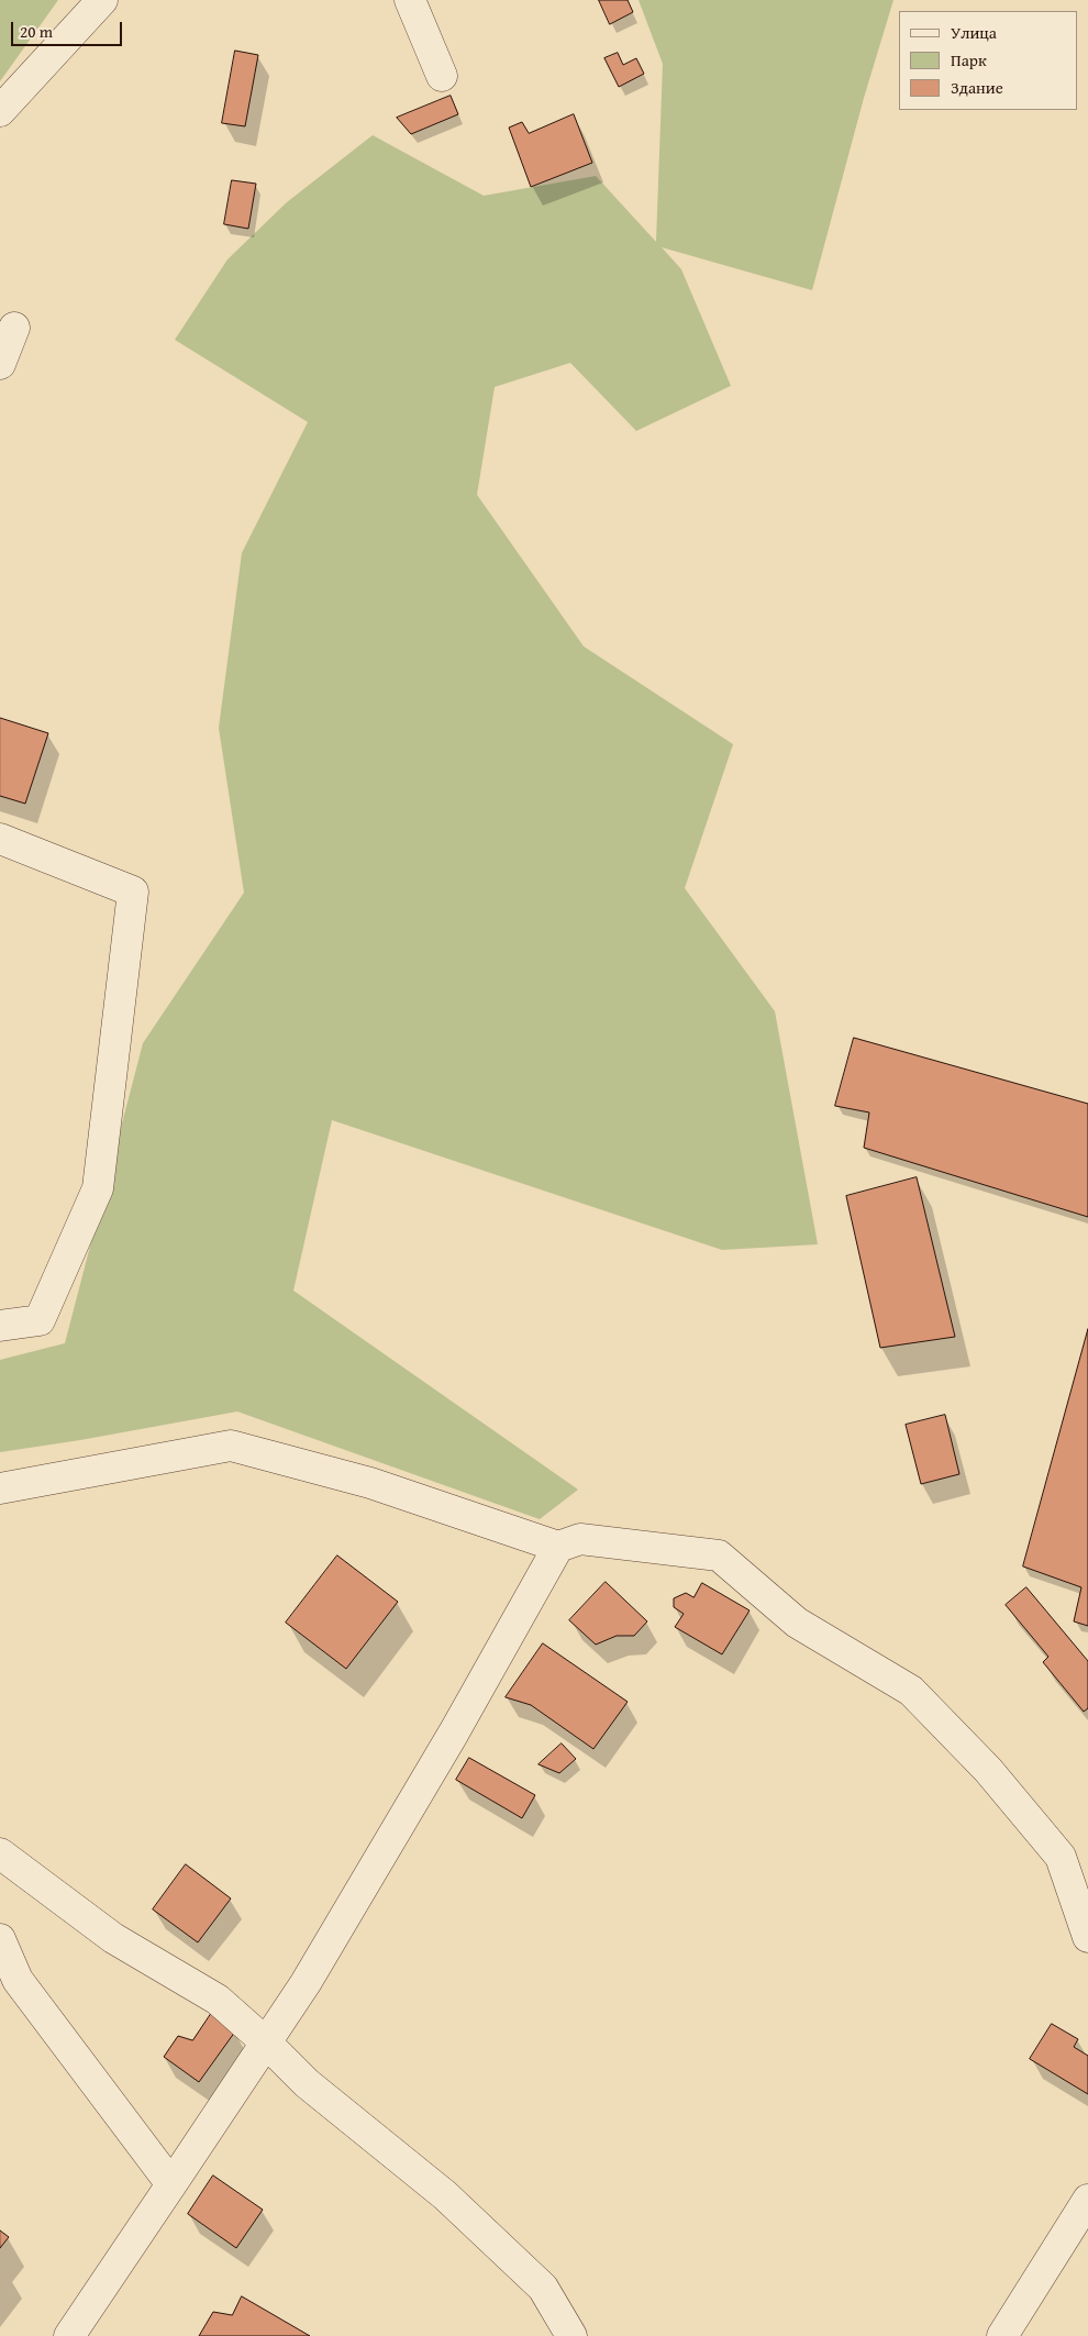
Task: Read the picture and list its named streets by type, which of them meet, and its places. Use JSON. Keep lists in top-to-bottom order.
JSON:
{
  "legend": ["Улица", "Парк", "Здание"],
  "scale_bar": "20 m"
}
